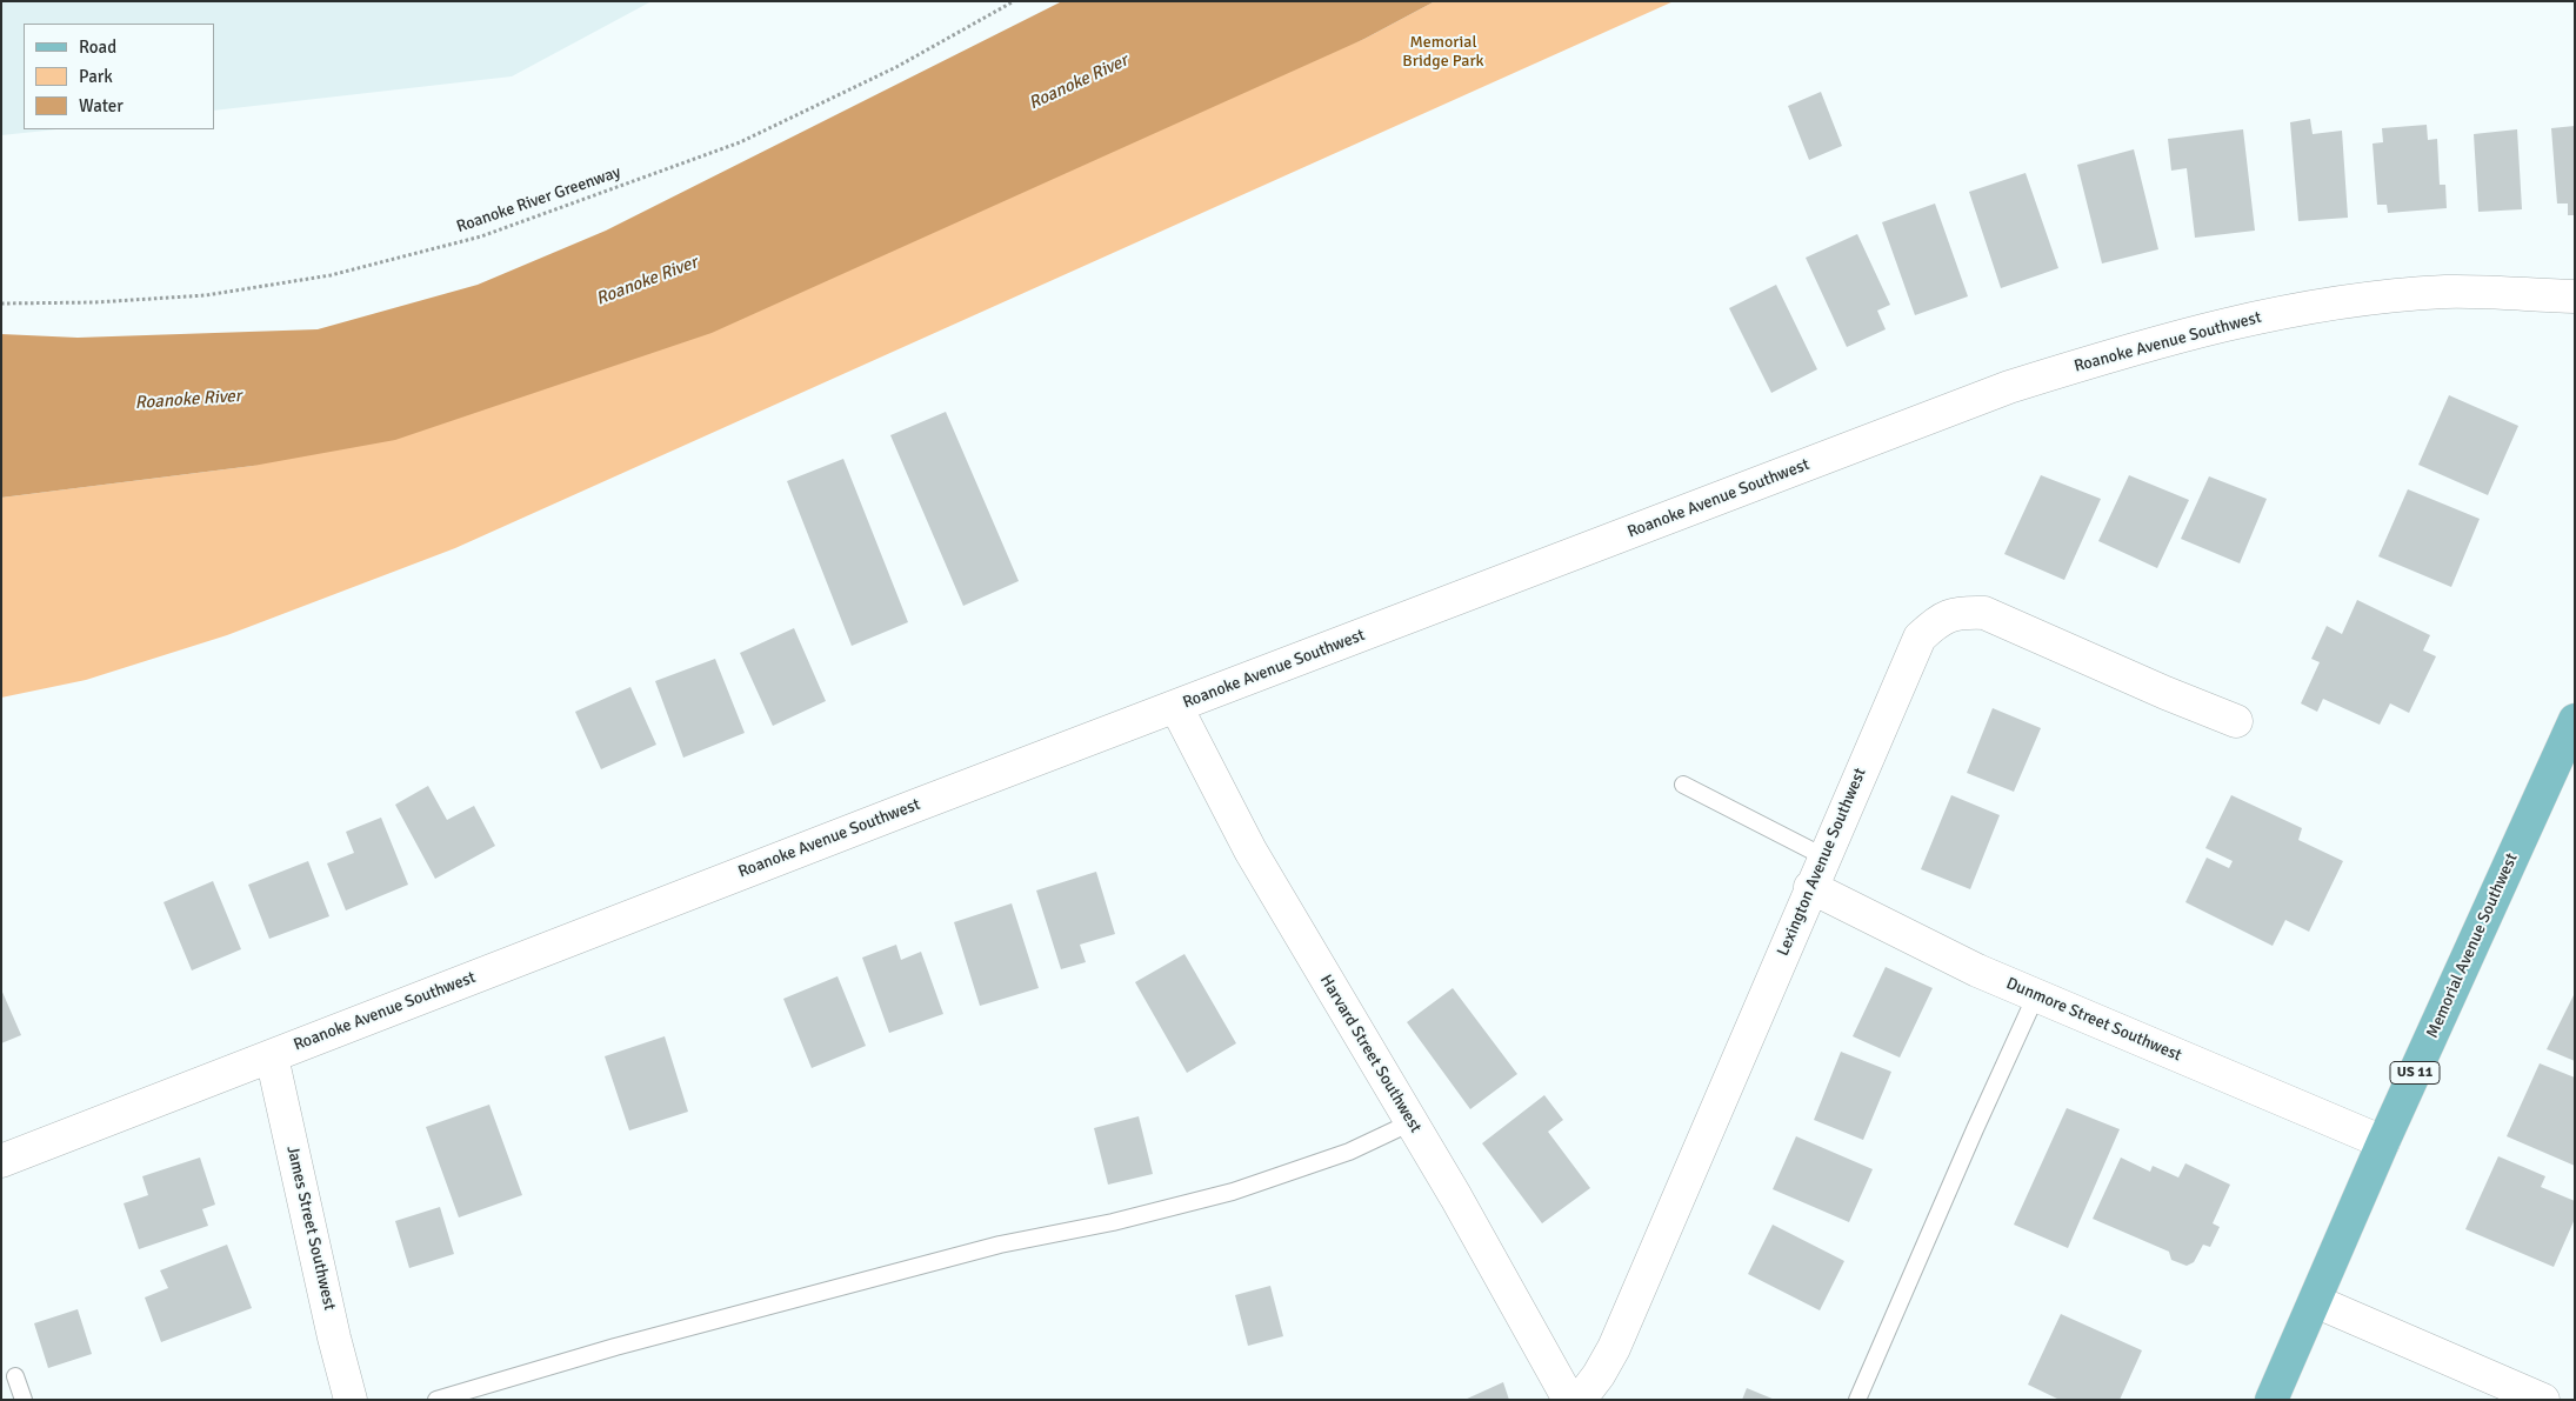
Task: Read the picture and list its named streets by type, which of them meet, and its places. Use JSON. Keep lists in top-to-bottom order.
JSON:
{
  "streets": {
    "main road": ["Memorial Avenue Southwest", "US 11"],
    "street": [
      "Roanoke Avenue Southwest",
      "Lexington Avenue Southwest",
      "Dunmore Street Southwest",
      "Harvard Street Southwest",
      "James Street Southwest"
    ],
    "path": ["Roanoke River Greenway"]
  },
  "crossings": [
    ["Roanoke Avenue Southwest", "Harvard Street Southwest"],
    ["Roanoke Avenue Southwest", "James Street Southwest"],
    ["Lexington Avenue Southwest", "Dunmore Street Southwest"],
    ["Memorial Avenue Southwest", "Dunmore Street Southwest"]
  ],
  "water": ["Roanoke River"],
  "parks": ["Memorial Bridge Park"],
  "legend": ["Road", "Park", "Water"]
}
